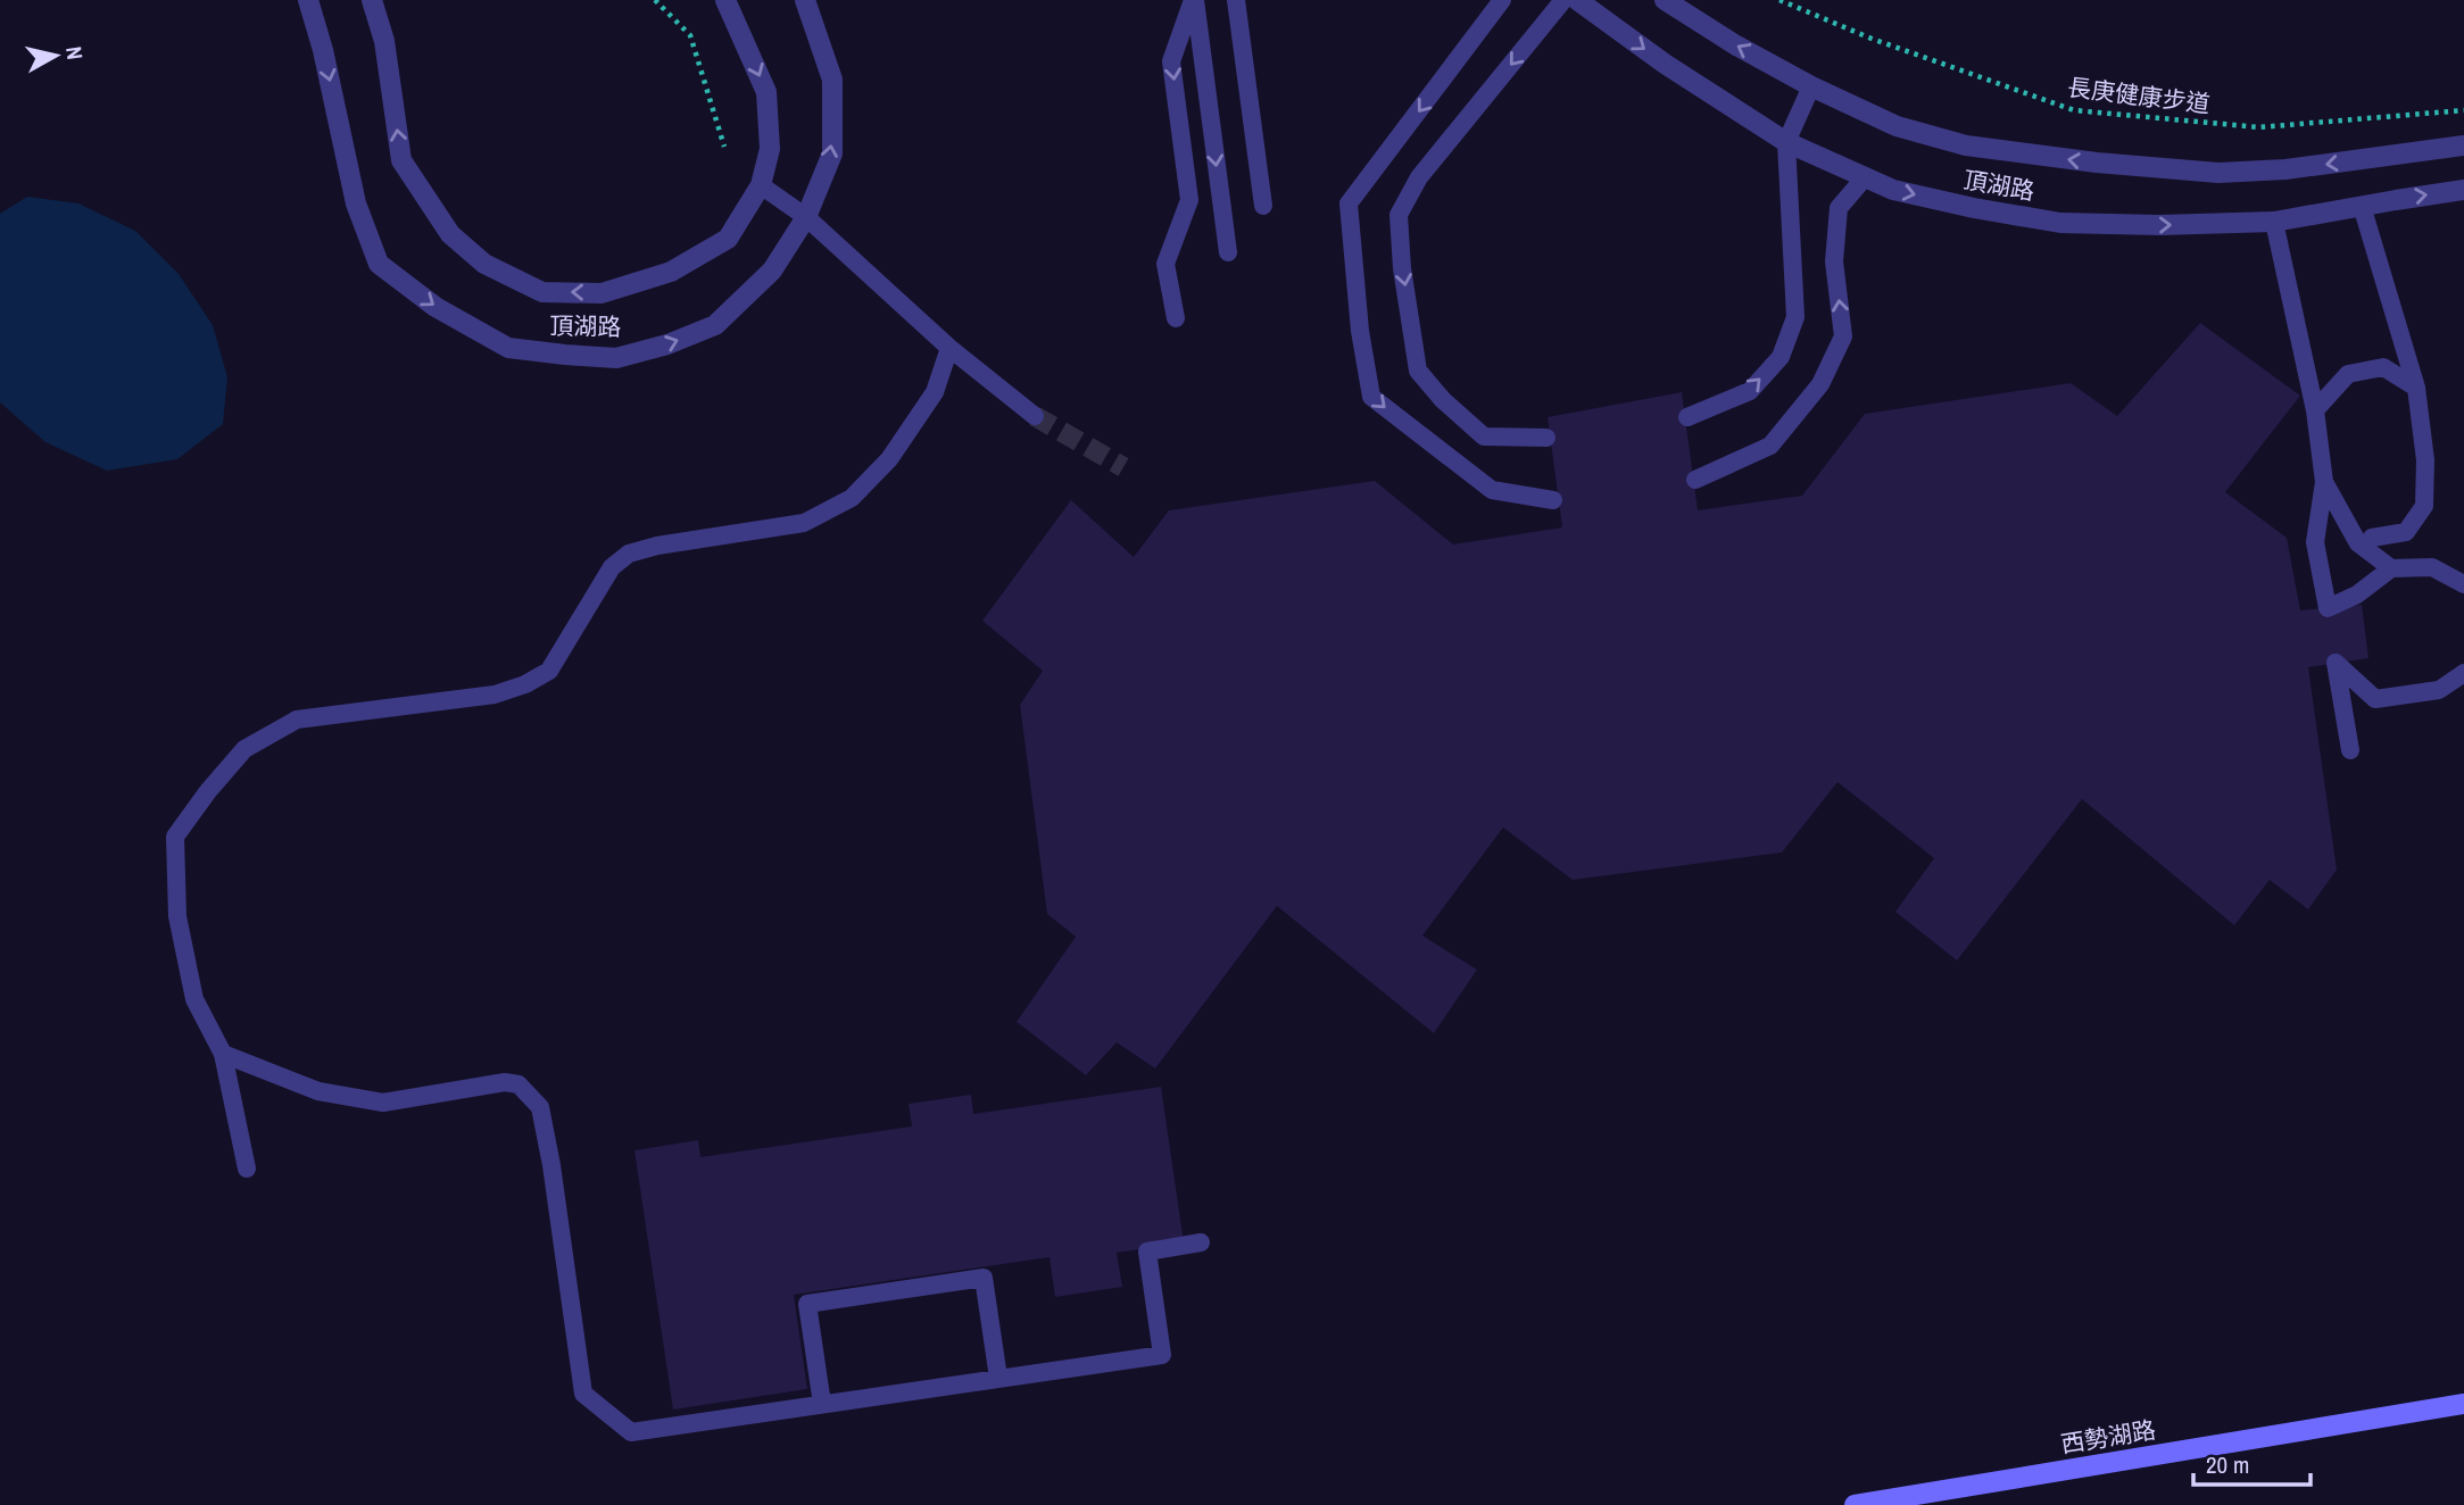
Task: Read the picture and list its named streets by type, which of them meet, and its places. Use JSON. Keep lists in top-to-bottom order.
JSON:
{
  "streets": {
    "street": ["頂湖路", "西勢湖路"],
    "path": ["長庚健康步道"]
  },
  "scale_bar": "20 m",
  "north": "right"
}
